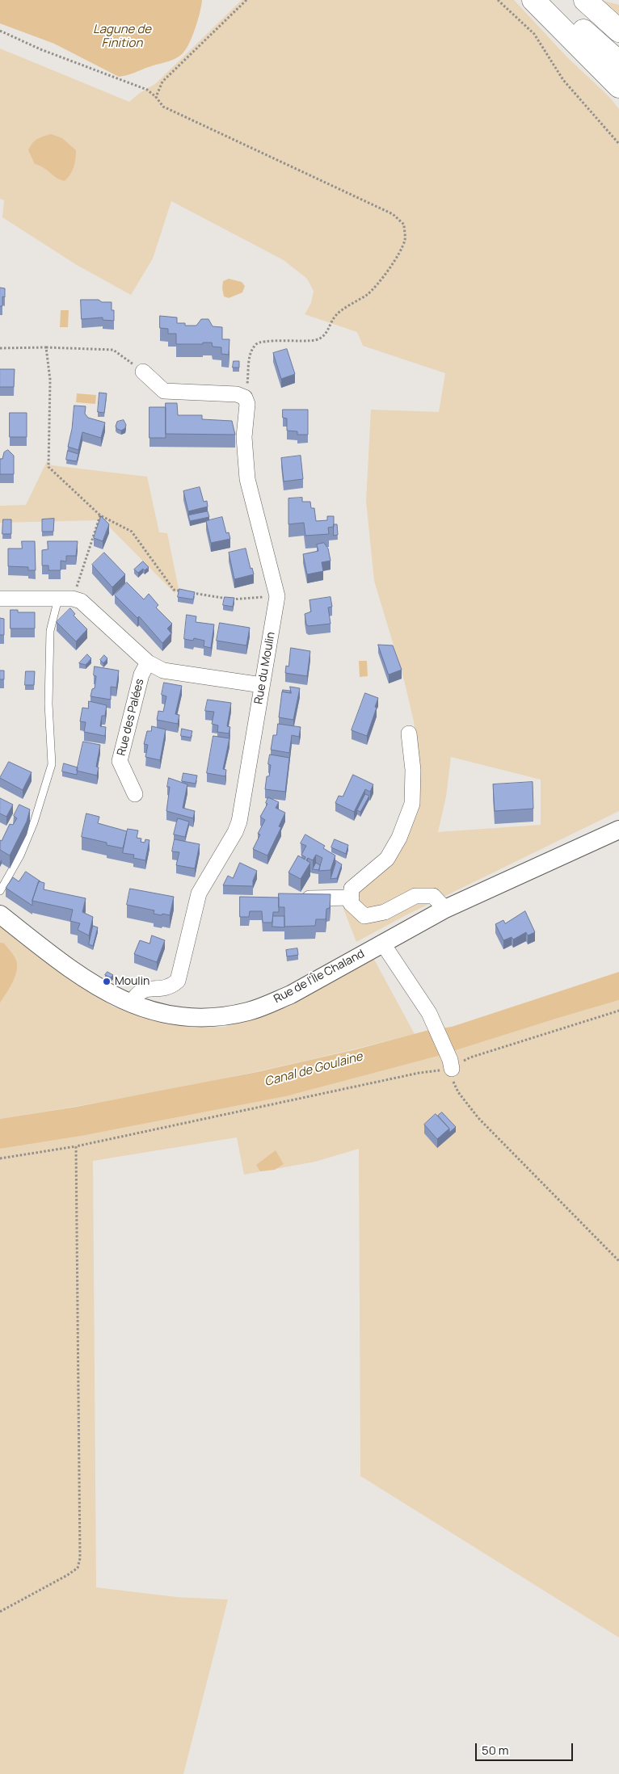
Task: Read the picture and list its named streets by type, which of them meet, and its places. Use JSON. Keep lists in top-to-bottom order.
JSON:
{
  "streets": {
    "street": ["Rue du Moulin", "Rue des Palées", "Rue de l'Île Chaland"]
  },
  "crossings": [
    ["Rue du Moulin", "Rue de l'Île Chaland"]
  ],
  "water": ["Lagune de Finition", "Canal de Goulaine"],
  "places": ["Moulin"],
  "scale_bar": "50 m"
}
